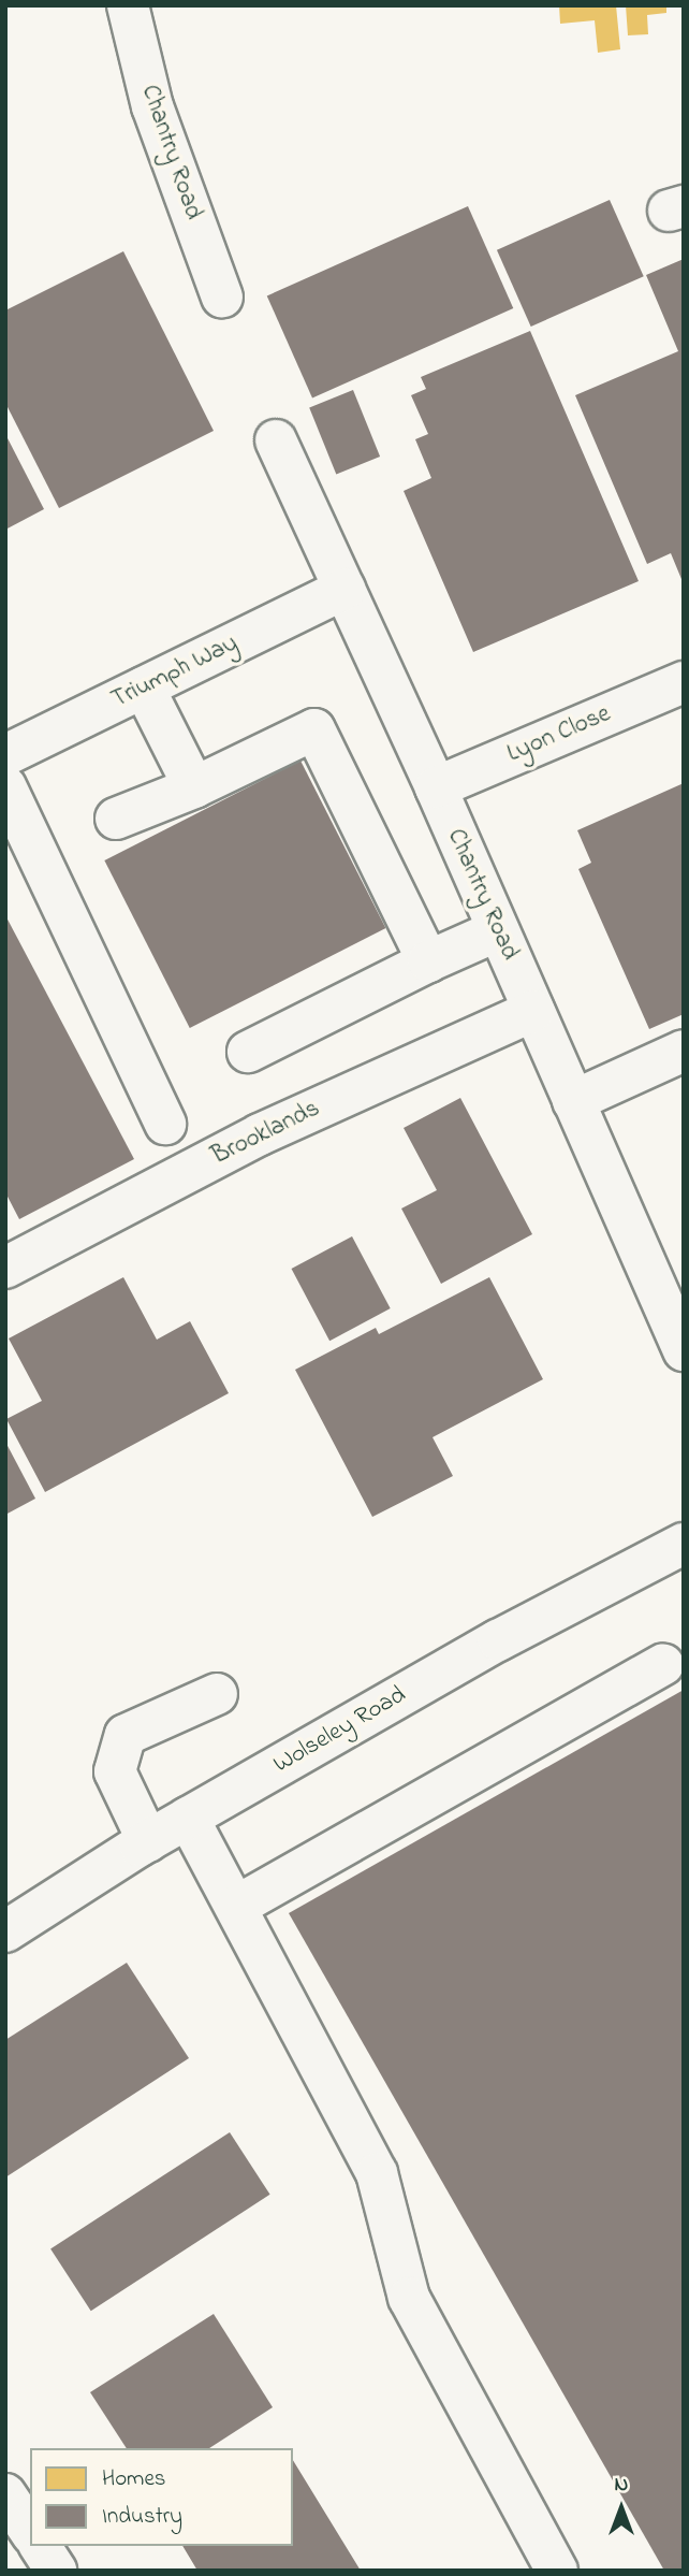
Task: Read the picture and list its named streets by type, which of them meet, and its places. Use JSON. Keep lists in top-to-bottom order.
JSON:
{
  "streets": {
    "street": [
      "Chantry Road",
      "Triumph Way",
      "Lyon Close",
      "Brooklands",
      "Wolseley Road"
    ]
  },
  "crossings": [
    ["Chantry Road", "Triumph Way"],
    ["Chantry Road", "Lyon Close"],
    ["Chantry Road", "Brooklands"]
  ],
  "legend": ["Homes", "Industry"],
  "north": "top"
}
